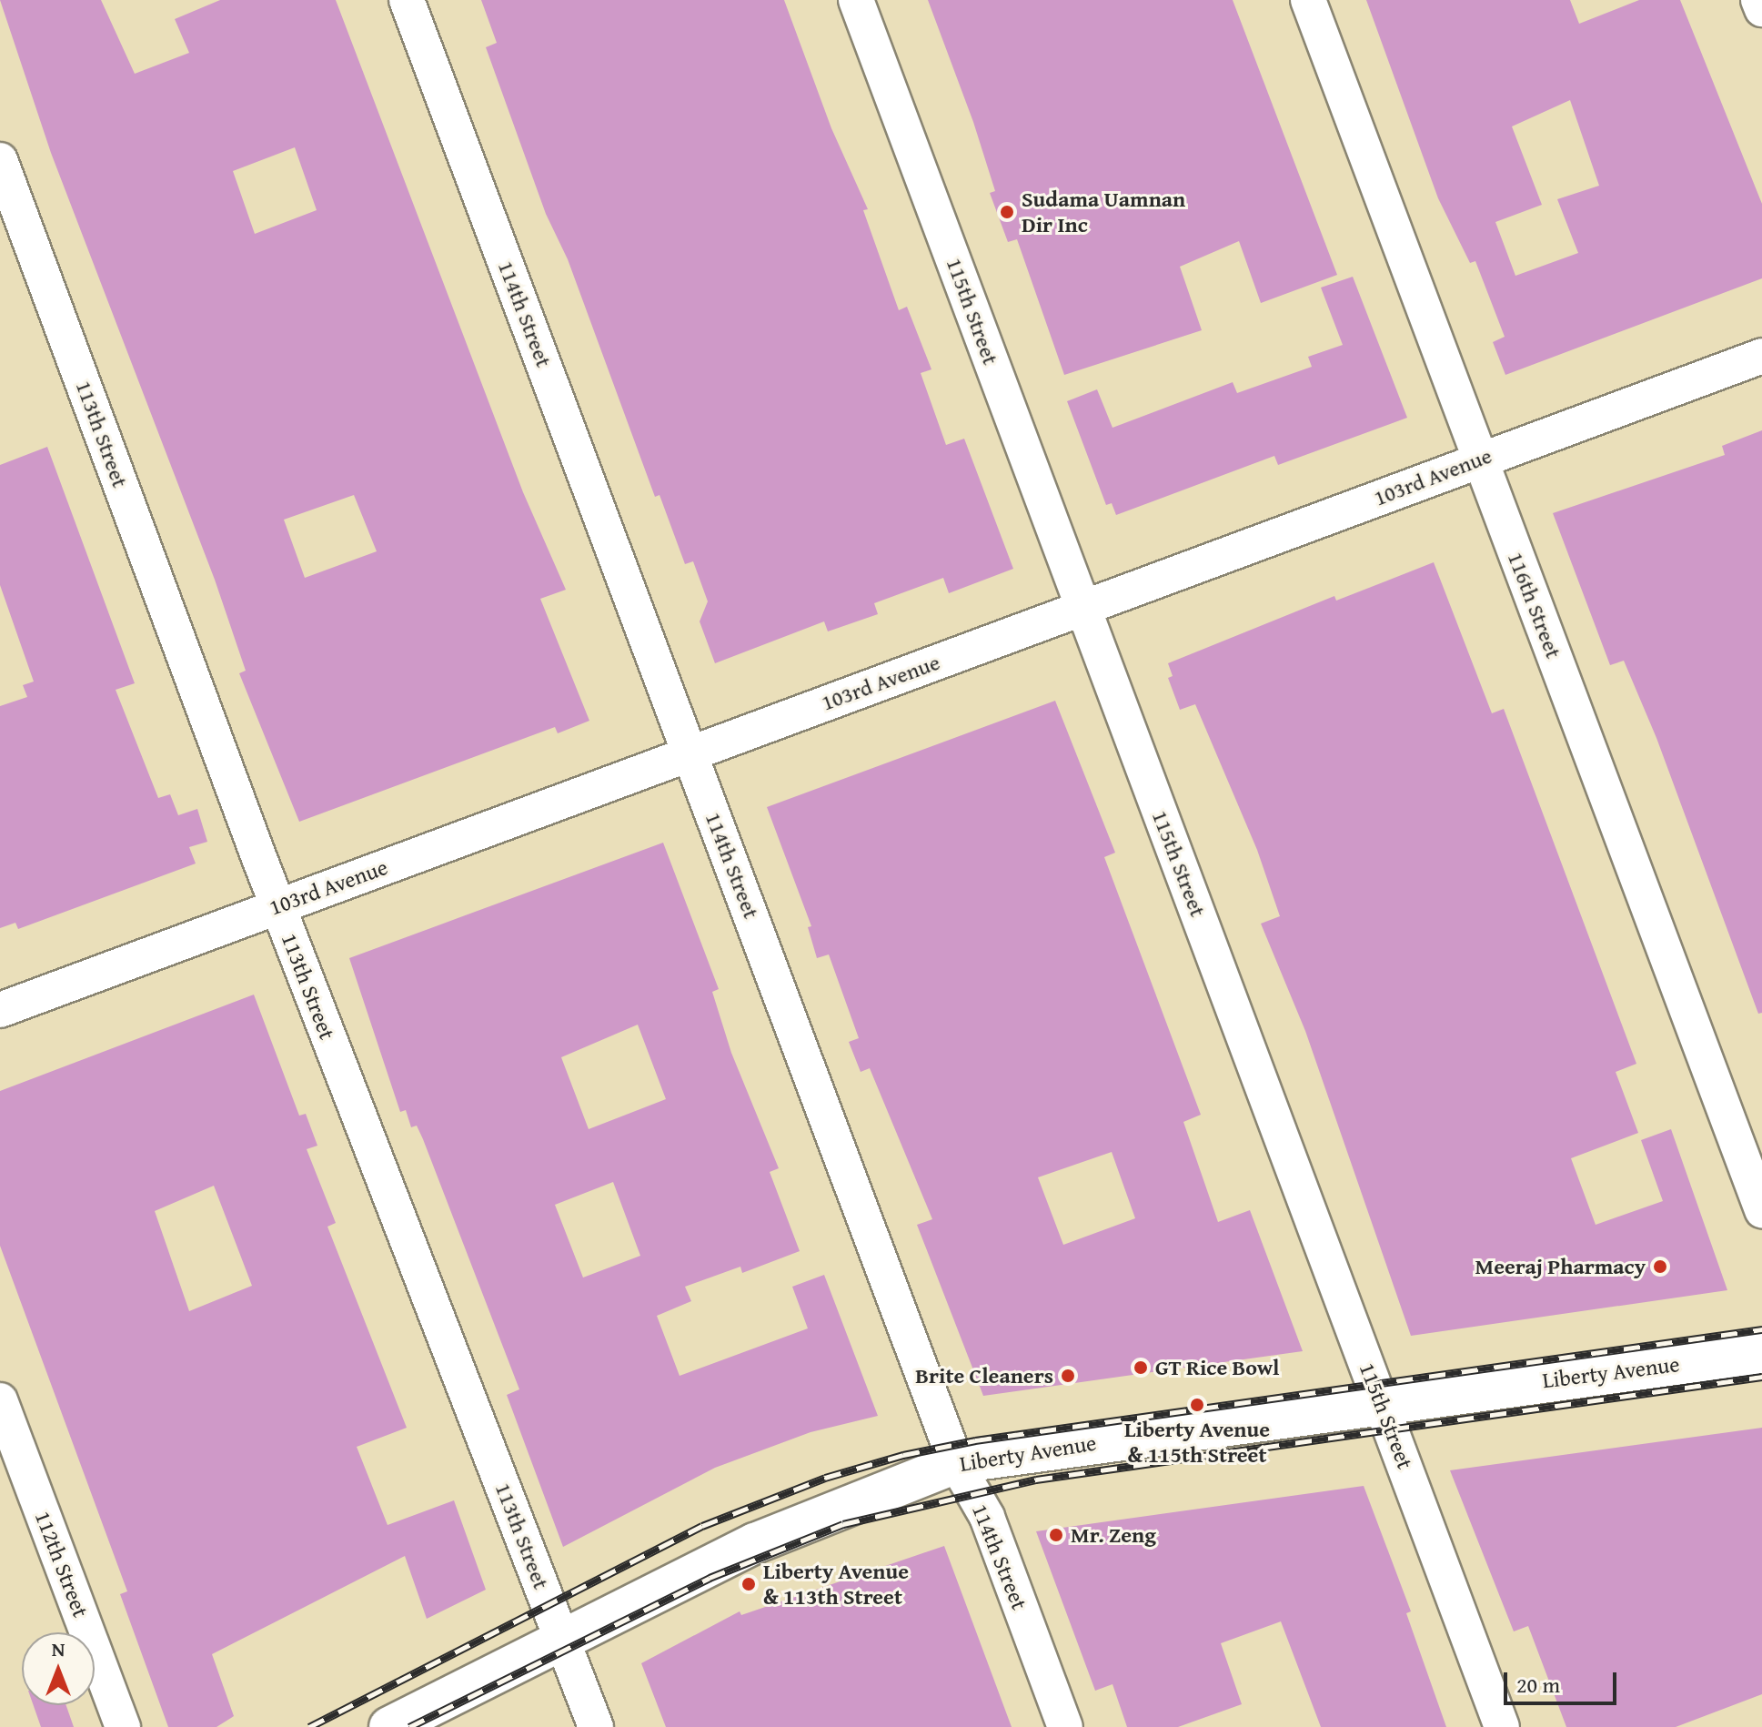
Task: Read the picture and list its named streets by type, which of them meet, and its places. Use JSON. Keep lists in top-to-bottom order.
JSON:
{
  "streets": {
    "street": [
      "115th Street",
      "114th Street",
      "113th Street",
      "103rd Avenue",
      "116th Street",
      "Liberty Avenue",
      "112th Street"
    ]
  },
  "crossings": [
    ["115th Street", "103rd Avenue"],
    ["115th Street", "Liberty Avenue"],
    ["114th Street", "103rd Avenue"],
    ["114th Street", "Liberty Avenue"],
    ["113th Street", "103rd Avenue"],
    ["113th Street", "Liberty Avenue"],
    ["103rd Avenue", "116th Street"]
  ],
  "places": [
    "Sudama Uamnan Dir Inc",
    "Meeraj Pharmacy",
    "GT Rice Bowl",
    "Brite Cleaners",
    "Liberty Avenue & 115th Street",
    "Mr. Zeng",
    "Liberty Avenue & 113th Street"
  ],
  "scale_bar": "20 m",
  "north": "top"
}
